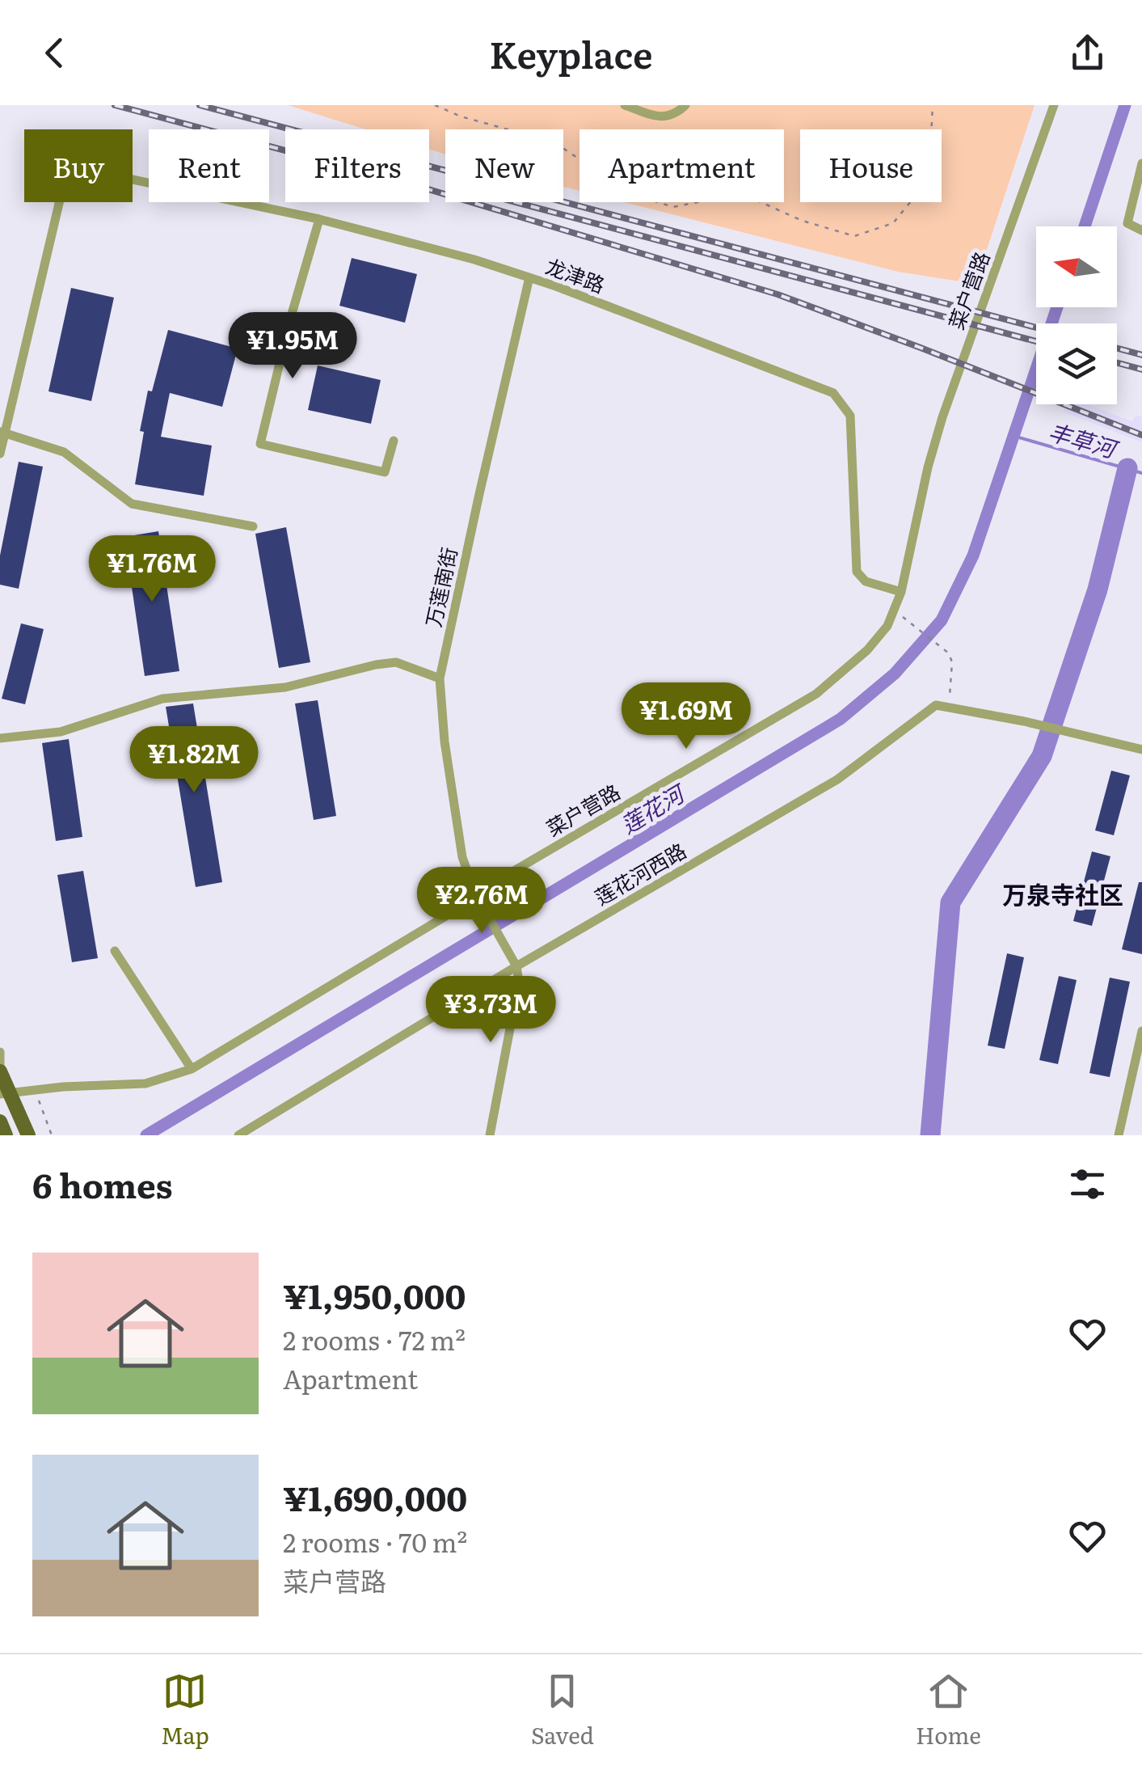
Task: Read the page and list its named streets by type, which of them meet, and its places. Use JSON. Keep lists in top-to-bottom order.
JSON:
{
  "streets": {
    "street": [
      "龙津路",
      "菜户营路",
      "万莲南街",
      "莲花河西路"
    ]
  },
  "crossings": [
    ["龙津路", "菜户营路"],
    ["龙津路", "万莲南街"],
    ["菜户营路", "万莲南街"],
    ["万莲南街", "莲花河西路"]
  ],
  "districts": ["万泉寺社区"],
  "water": ["丰草河", "莲花河"],
  "north": "left",
  "page": {
    "header": "Keyplace",
    "chip": [
      "Buy",
      "Rent",
      "Filters",
      "New",
      "Apartment",
      "House"
    ],
    "price": [
      "¥1.95M",
      "¥1.76M",
      "¥1.69M",
      "¥1.82M",
      "¥2.76M",
      "¥3.73M"
    ],
    "heading": "6 homes",
    "list": [
      {
        "name": "¥1,950,000",
        "note": "2 rooms · 72 m² · Apartment"
      },
      {
        "name": "¥1,690,000",
        "note": "2 rooms · 70 m² · 菜户营路"
      }
    ],
    "tabs": ["Map", "Saved", "Home"]
  }
}
